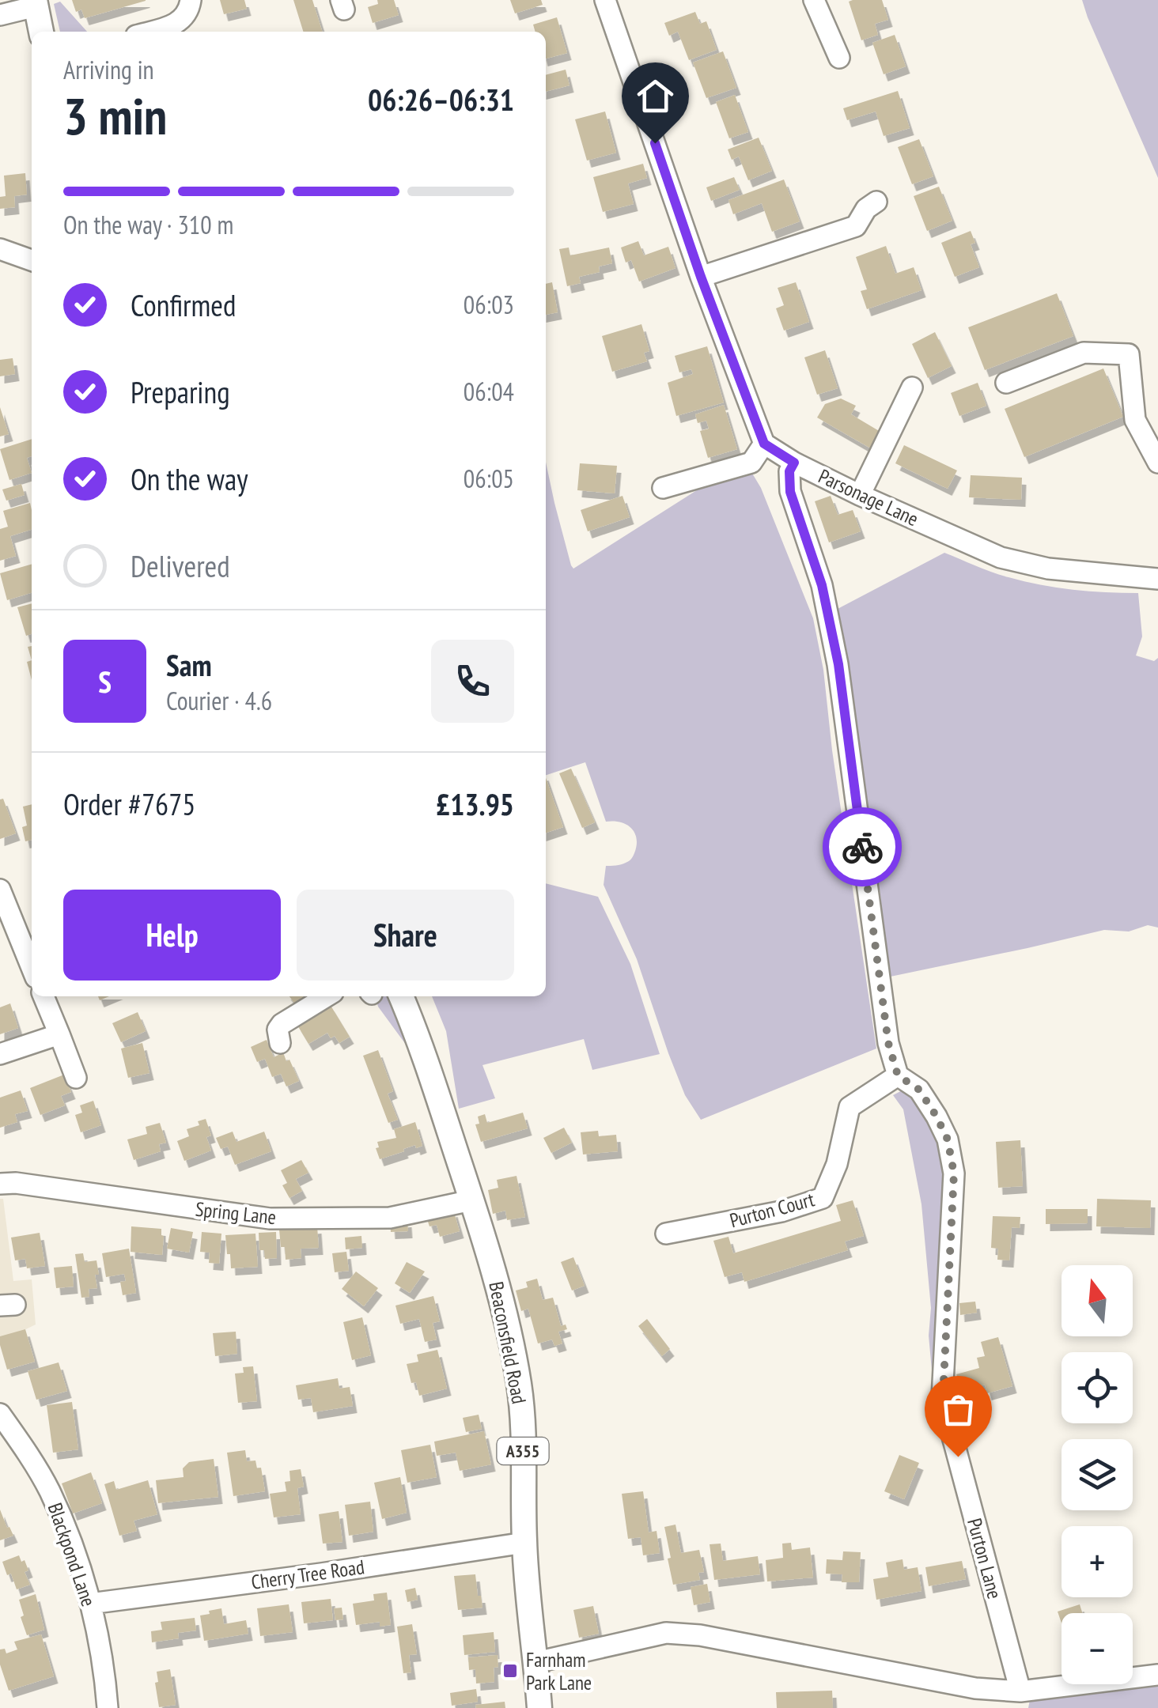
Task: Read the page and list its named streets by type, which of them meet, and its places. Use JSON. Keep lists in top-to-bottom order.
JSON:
{
  "streets": {
    "main road": ["Beaconsfield Road", "A355"],
    "street": [
      "Parsonage Lane",
      "Purton Court",
      "Spring Lane",
      "Blackpond Lane",
      "Purton Lane",
      "Cherry Tree Road"
    ]
  },
  "crossings": [
    ["Purton Court", "Purton Lane"],
    ["Spring Lane", "Beaconsfield Road"],
    ["Beaconsfield Road", "Cherry Tree Road"],
    ["Blackpond Lane", "Cherry Tree Road"]
  ],
  "places": {
    "transit": ["Farnham Park Lane"]
  },
  "north": "top",
  "page": {
    "heading": ["3 min", "Arriving in", "06:26–06:31"],
    "panel": [
      "Sam",
      "Courier · 4.6",
      "Order #7675",
      "£13.95"
    ],
    "bar": "On the way · 310 m",
    "list": [
      ["Confirmed", "06:03"],
      ["Preparing", "06:04"],
      ["On the way", "06:05"],
      "Delivered"
    ],
    "round": "S",
    "buttons": ["Help", "Share"],
    "map_buttons": ["+", "−"]
  }
}
